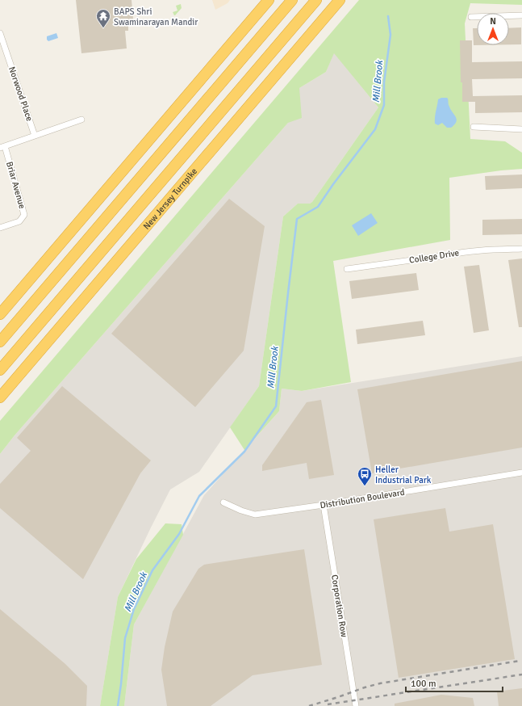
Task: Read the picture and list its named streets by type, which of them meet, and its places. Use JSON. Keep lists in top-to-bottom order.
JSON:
{
  "streets": {
    "highway": ["New Jersey Turnpike"],
    "street": [
      "Norwood Place",
      "Briar Avenue",
      "College Drive",
      "Distribution Boulevard",
      "Corporation Row"
    ]
  },
  "crossings": [
    ["Distribution Boulevard", "Corporation Row"]
  ],
  "water": ["Mill Brook"],
  "places": {
    "temple": ["BAPS Shri Swaminarayan Mandir"],
    "bus stop": ["Heller Industrial Park"]
  },
  "scale_bar": "100 m",
  "north": "top"
}
